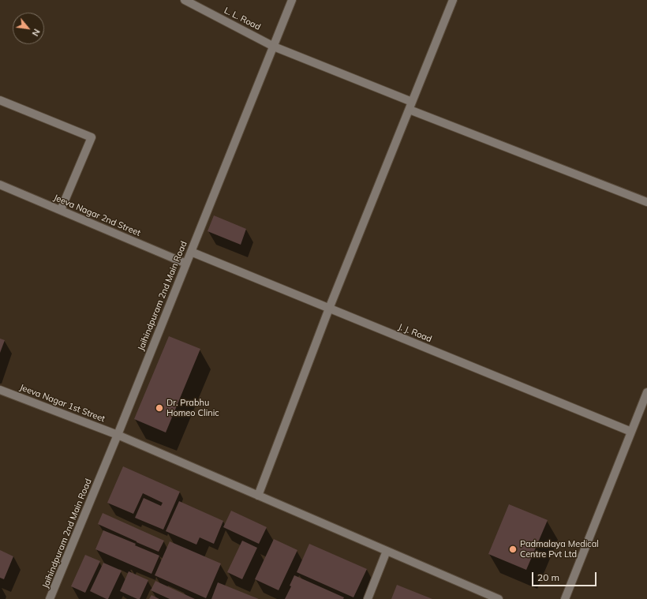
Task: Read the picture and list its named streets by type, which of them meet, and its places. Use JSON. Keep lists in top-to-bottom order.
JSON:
{
  "streets": {
    "street": [
      "L. L. Road",
      "Jeeva Nagar 2nd Street",
      "Jaihindpuram 2nd Main Road",
      "J. J. Road",
      "Jeeva Nagar 1st Street"
    ]
  },
  "crossings": [
    ["L. L. Road", "Jaihindpuram 2nd Main Road"],
    ["Jeeva Nagar 2nd Street", "Jaihindpuram 2nd Main Road"],
    ["Jaihindpuram 2nd Main Road", "J. J. Road"],
    ["Jaihindpuram 2nd Main Road", "Jeeva Nagar 1st Street"]
  ],
  "places": ["Dr. Prabhu Homeo Clinic", "Padmalaya Medical Centre Pvt Ltd"],
  "scale_bar": "20 m",
  "north": "bottom right"
}
